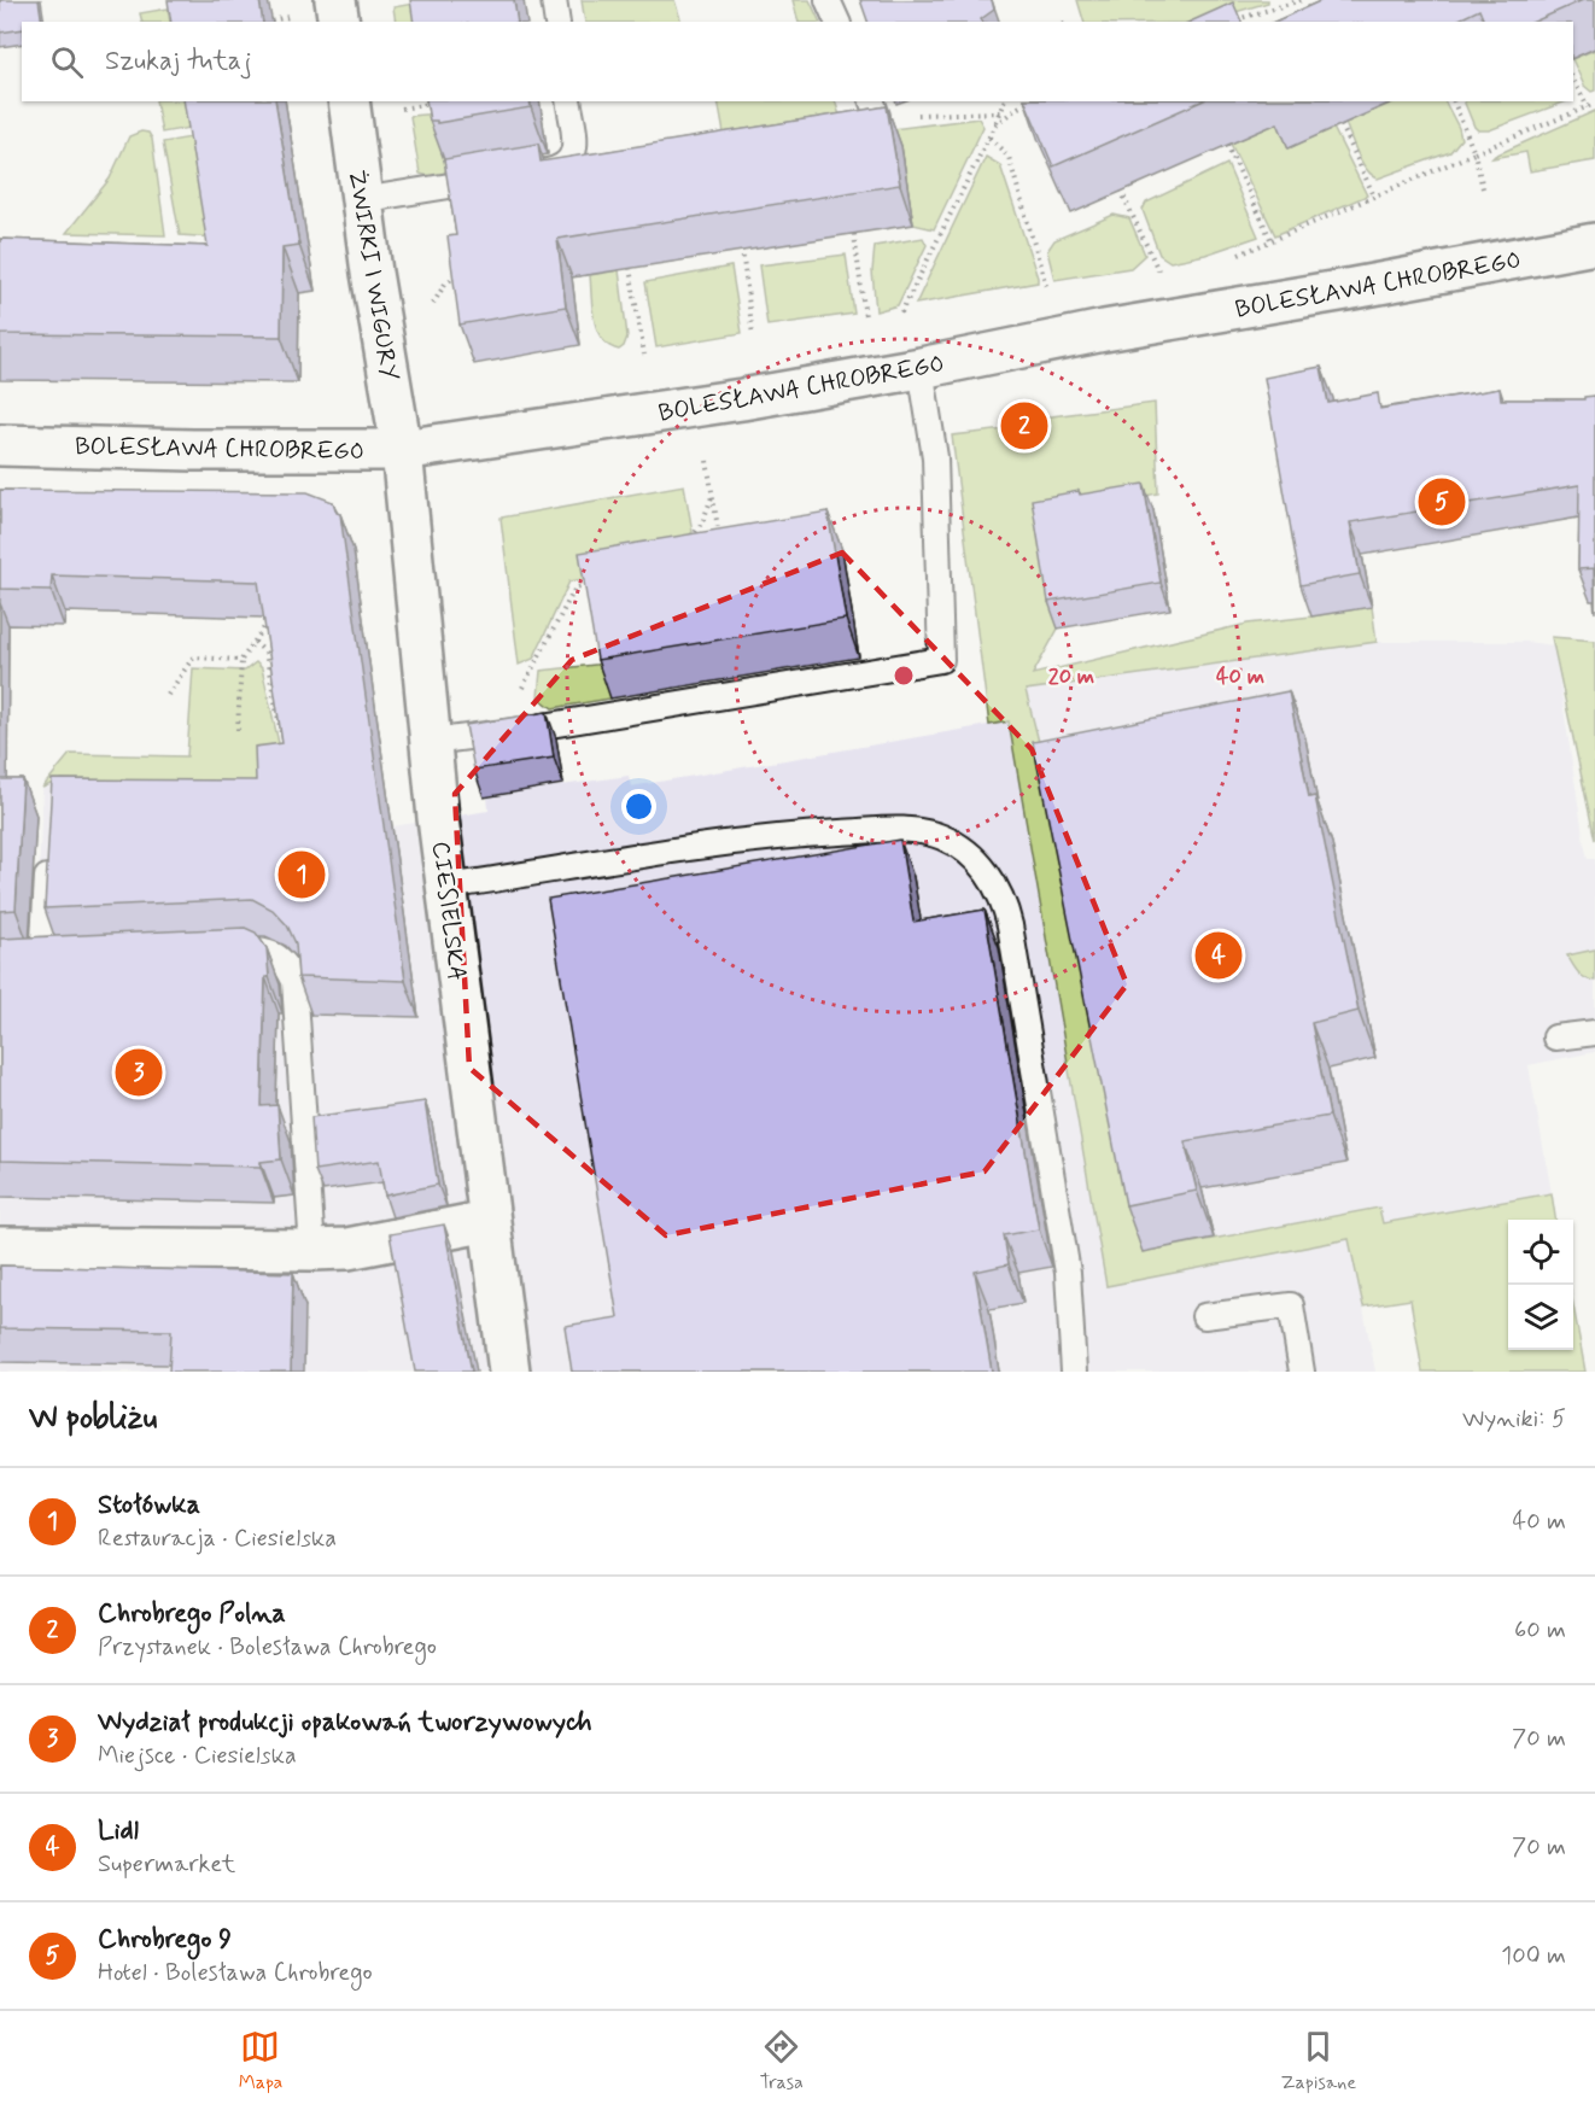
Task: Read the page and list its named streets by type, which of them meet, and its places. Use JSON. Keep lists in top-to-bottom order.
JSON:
{
  "streets": {
    "street": ["ŻWIRKI I WIGURY", "BOLESŁAWA CHROBREGO", "CIESIELSKA"]
  },
  "crossings": [
    ["ŻWIRKI I WIGURY", "BOLESŁAWA CHROBREGO"],
    ["ŻWIRKI I WIGURY", "CIESIELSKA"],
    ["BOLESŁAWA CHROBREGO", "CIESIELSKA"]
  ],
  "page": {
    "search": "Szukaj tutaj",
    "pins": [
      "2",
      "5",
      "1",
      "4",
      "3"
    ],
    "heading": ["W pobliżu", "Wyniki: 5"],
    "list": [
      {
        "mark": "1",
        "name": "Stołówka",
        "note": "Restauracja · Ciesielska",
        "value": "40 m"
      },
      {
        "mark": "2",
        "name": "Chrobrego Polna",
        "note": "Przystanek · Bolesława Chrobrego",
        "value": "60 m"
      },
      {
        "mark": "3",
        "name": "Wydział produkcji opakowań tworzywowych",
        "note": "Miejsce · Ciesielska",
        "value": "70 m"
      },
      {
        "mark": "4",
        "name": "Lidl",
        "note": "Supermarket",
        "value": "70 m"
      },
      {
        "mark": "5",
        "name": "Chrobrego 9",
        "note": "Hotel · Bolesława Chrobrego",
        "value": "100 m"
      }
    ],
    "nav": ["Mapa", "Trasa", "Zapisane"]
  },
  "rings": ["20 m", "40 m"]
}
